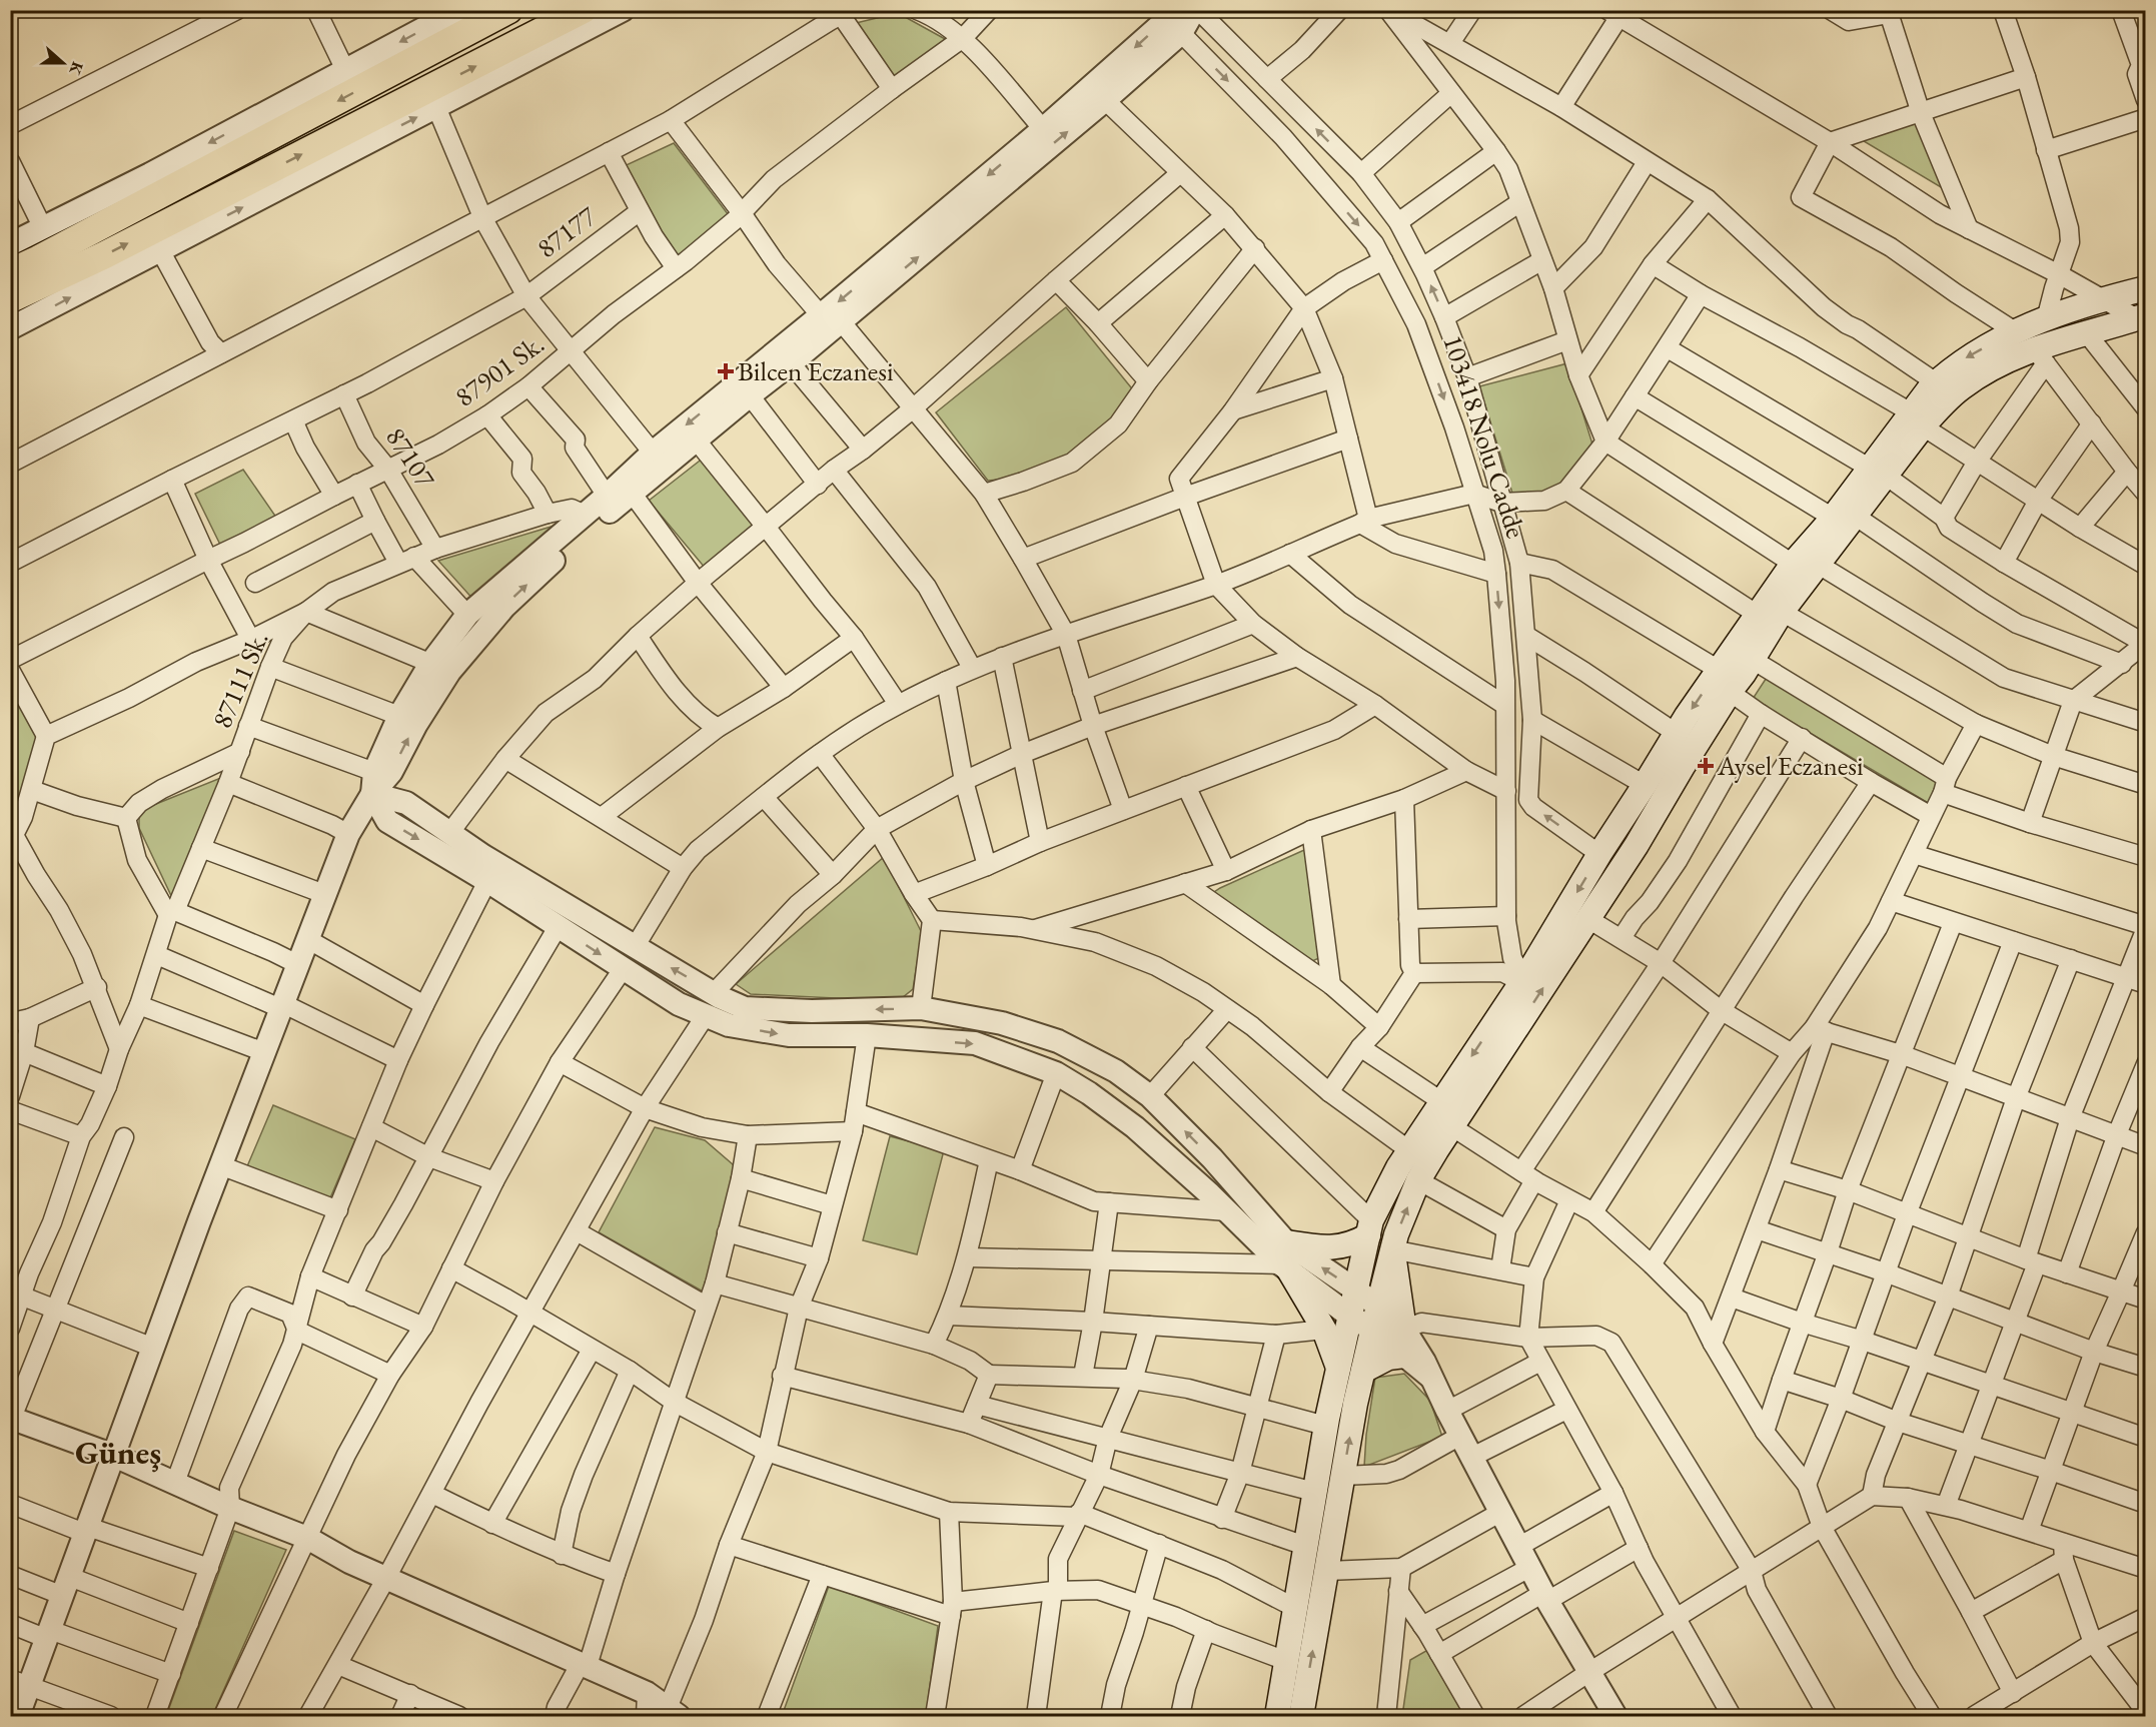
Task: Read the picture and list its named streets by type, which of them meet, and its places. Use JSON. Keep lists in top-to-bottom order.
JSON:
{
  "streets": {
    "street": [
      "87177",
      "87901 Sk.",
      "103418 Nolu Cadde",
      "87107",
      "87111 Sk."
    ]
  },
  "crossings": [
    ["87177", "87107"],
    ["87901 Sk.", "87107"],
    ["87107", "87111 Sk."]
  ],
  "districts": ["Güneş"],
  "places": {
    "health": ["Bilcen Eczanesi", "Aysel Eczanesi"]
  },
  "north": "right"
}
